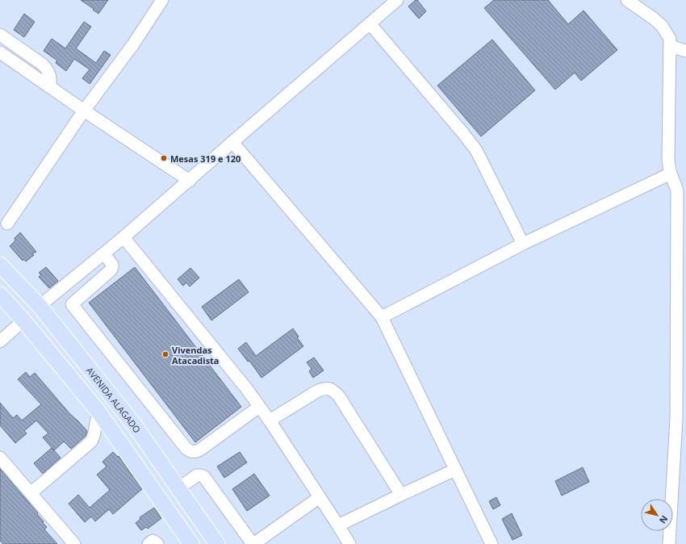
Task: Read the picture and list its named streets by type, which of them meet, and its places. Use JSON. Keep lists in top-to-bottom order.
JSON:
{
  "streets": {
    "main road": ["AVENIDA ALAGADO"]
  },
  "places": ["Mesas 319 e 120", "Vivendas Atacadista"],
  "north": "bottom right"
}
